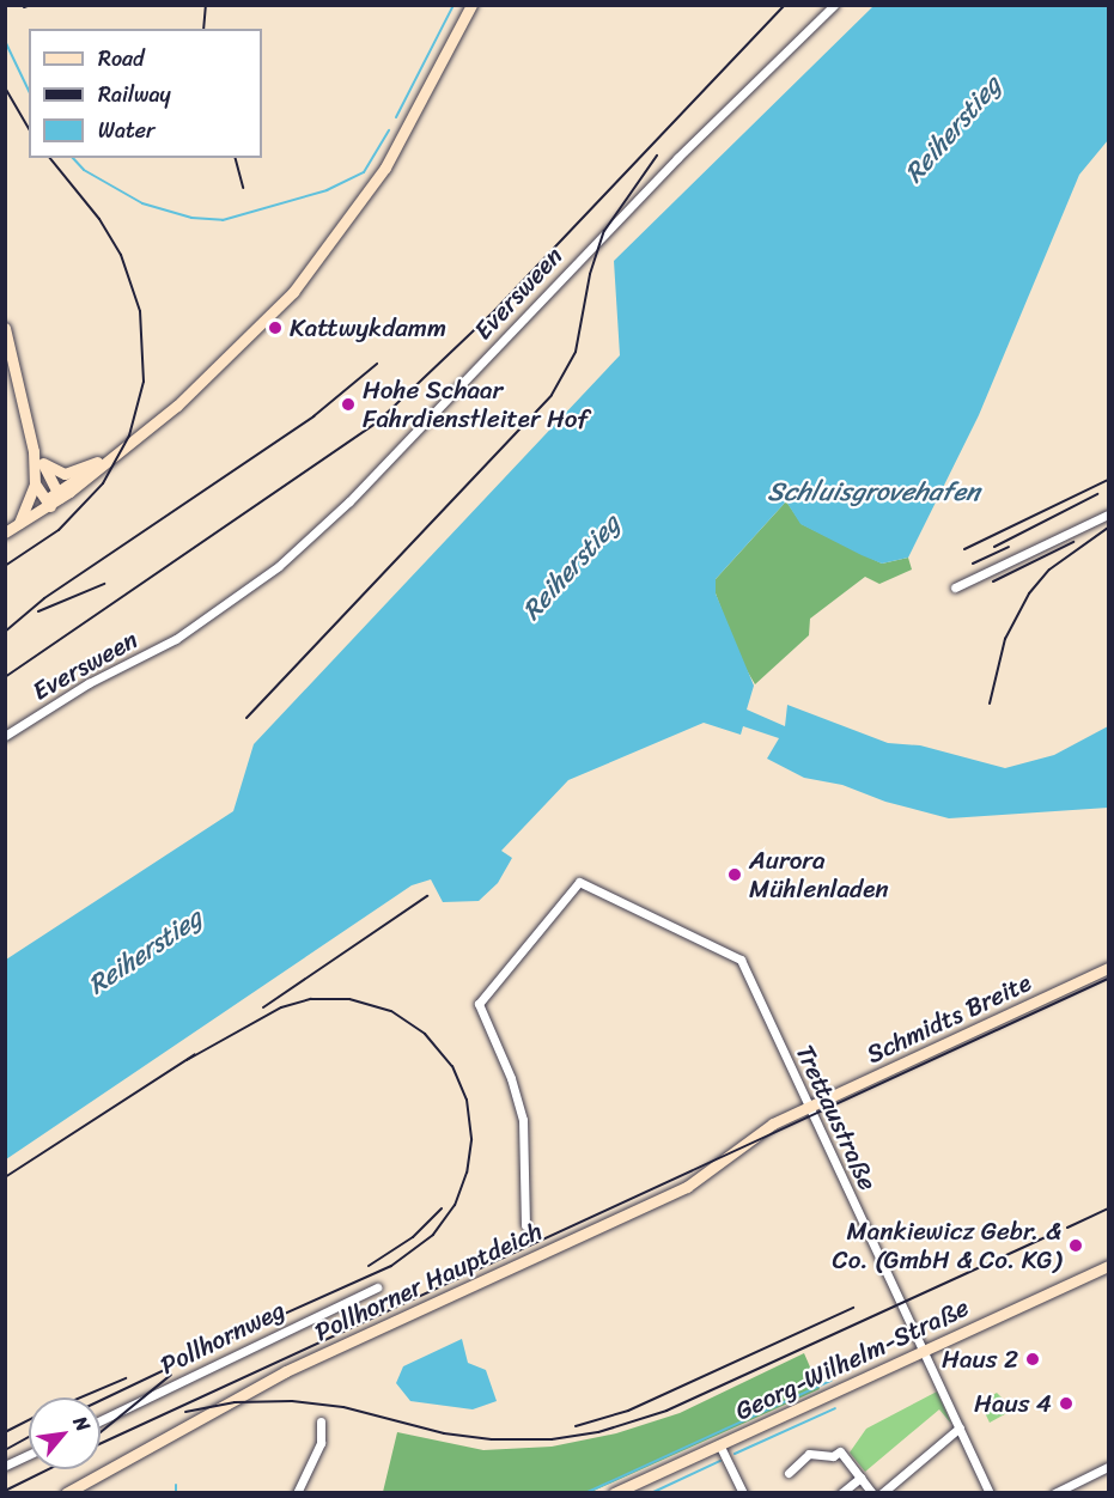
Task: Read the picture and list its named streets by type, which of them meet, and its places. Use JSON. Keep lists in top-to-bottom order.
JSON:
{
  "streets": {
    "main road": ["Schmidts Breite", "Pollhorner Hauptdeich", "Georg-Wilhelm-Straße"],
    "street": ["Eversween", "Trettaustraße", "Pollhornweg"]
  },
  "crossings": [
    ["Schmidts Breite", "Trettaustraße"],
    ["Schmidts Breite", "Pollhorner Hauptdeich"],
    ["Trettaustraße", "Pollhorner Hauptdeich"],
    ["Trettaustraße", "Georg-Wilhelm-Straße"]
  ],
  "water": ["Reiherstieg", "Schluisgrovehafen"],
  "places": [
    "Kattwykdamm",
    "Hohe Schaar Fahrdienstleiter Hof",
    "Aurora Mühlenladen",
    "Mankiewicz Gebr. & Co. (GmbH & Co. KG)",
    "Haus 2",
    "Haus 4"
  ],
  "legend": ["Road", "Railway", "Water"],
  "north": "top right"
}
